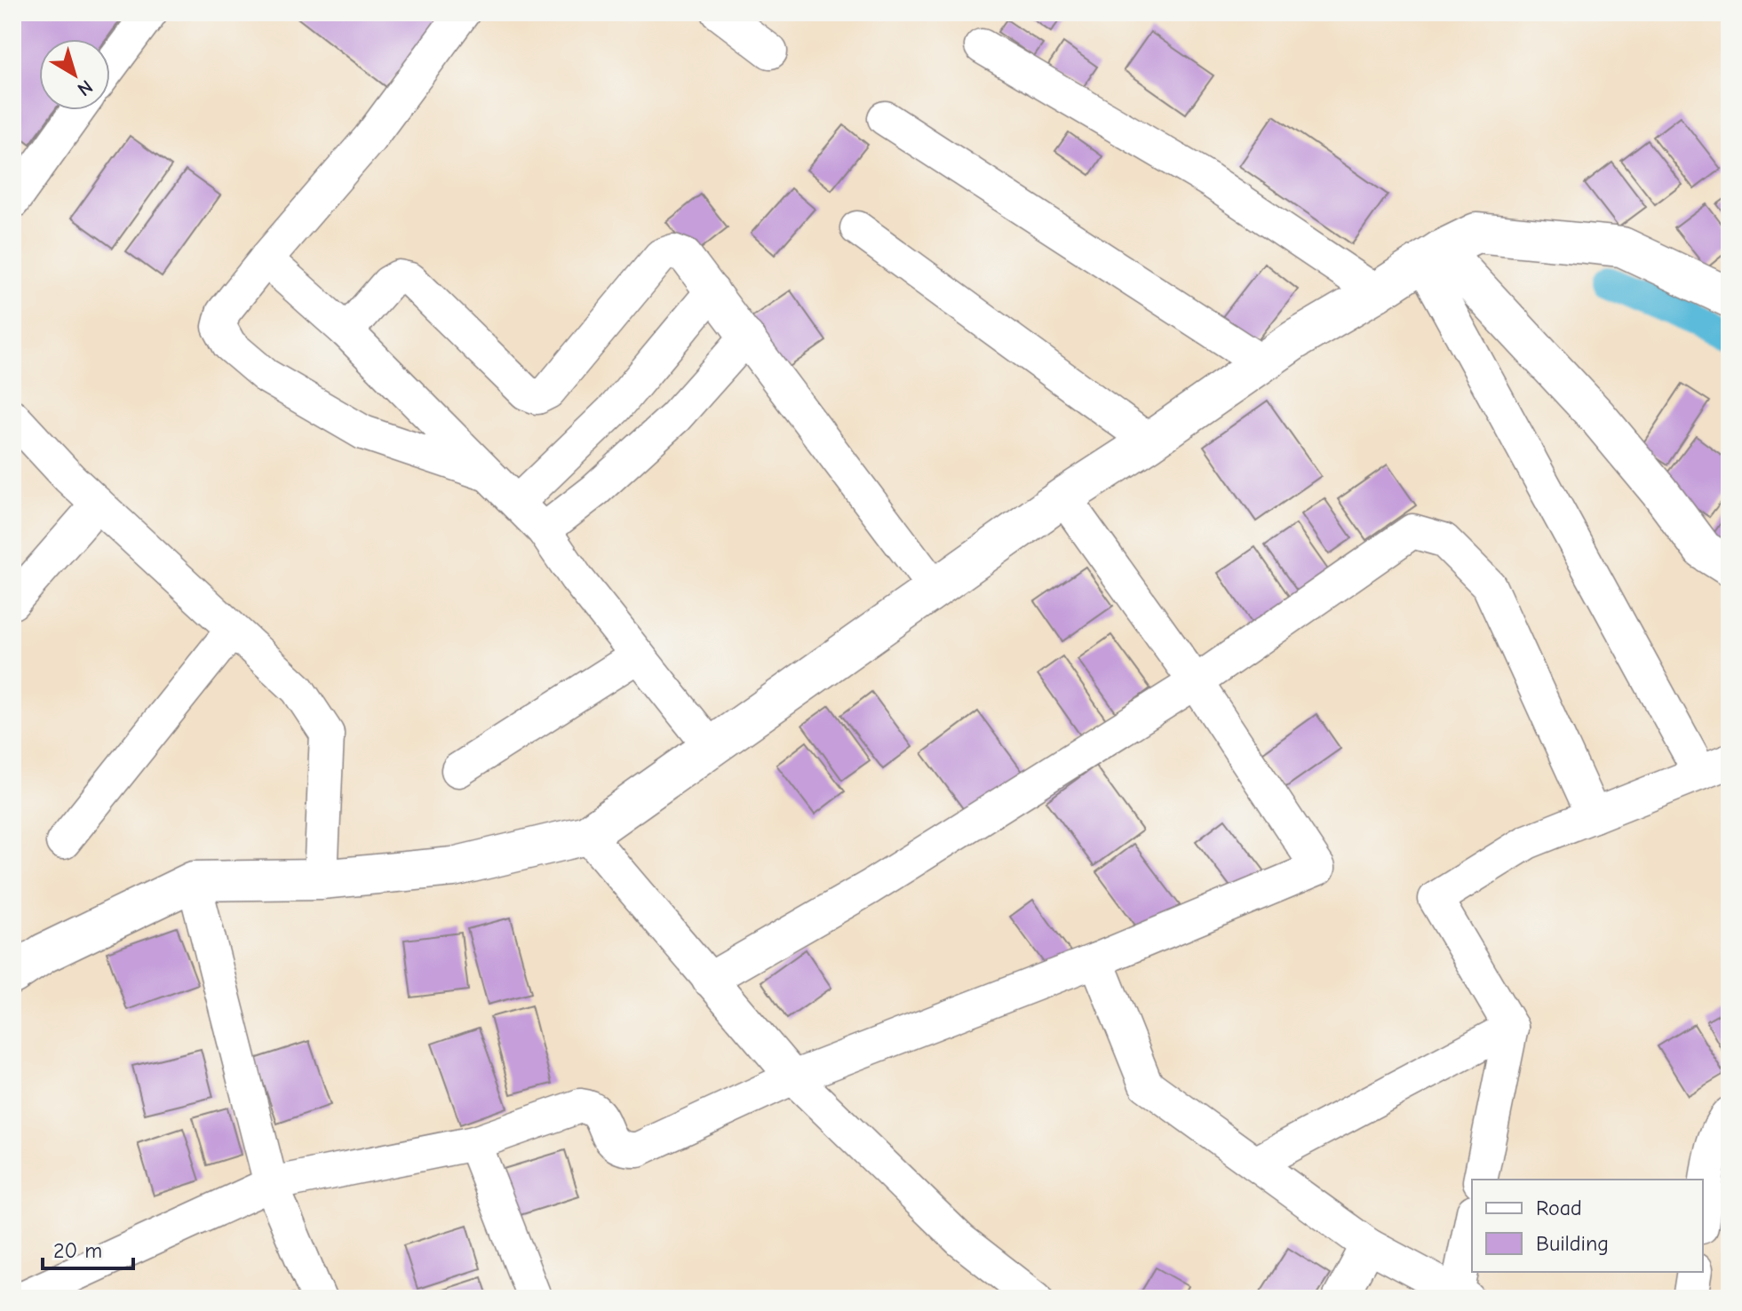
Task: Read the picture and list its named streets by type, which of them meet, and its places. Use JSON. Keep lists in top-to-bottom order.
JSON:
{
  "legend": ["Road", "Building"],
  "scale_bar": "20 m",
  "north": "bottom right"
}
